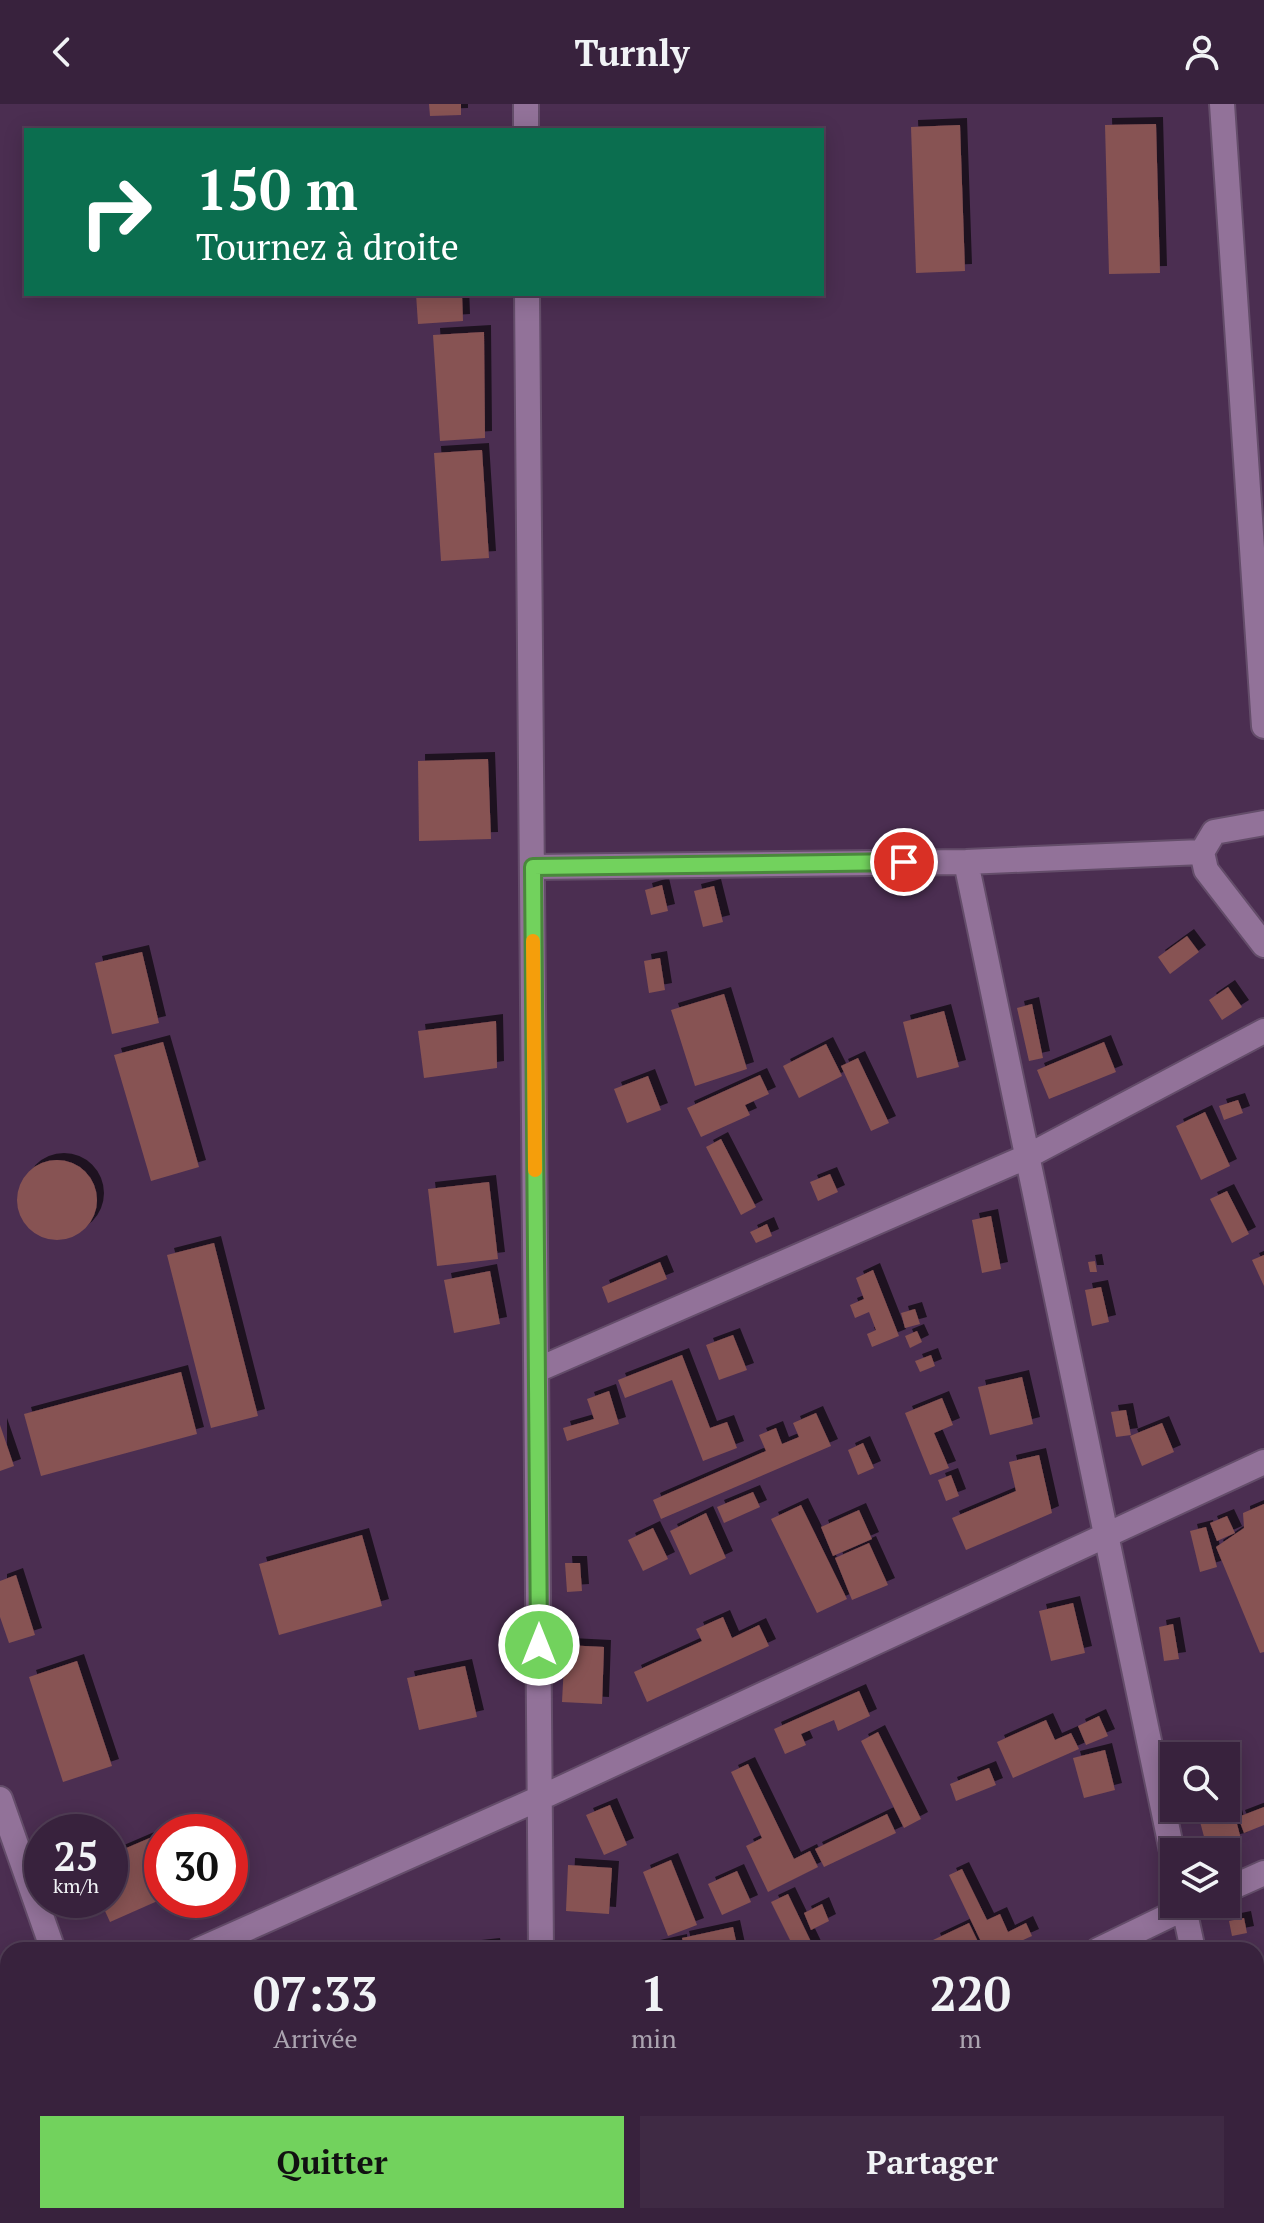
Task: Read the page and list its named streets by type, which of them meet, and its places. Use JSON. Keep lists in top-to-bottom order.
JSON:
{
  "page": {
    "header": "Turnly",
    "turn": ["150 m", "Tournez à droite"],
    "speed": "25 km/h",
    "limit": "30",
    "eta": [
      "07:33",
      "Arrivée",
      "1",
      "min",
      "220",
      "m"
    ],
    "buttons": ["Quitter", "Partager"]
  }
}
